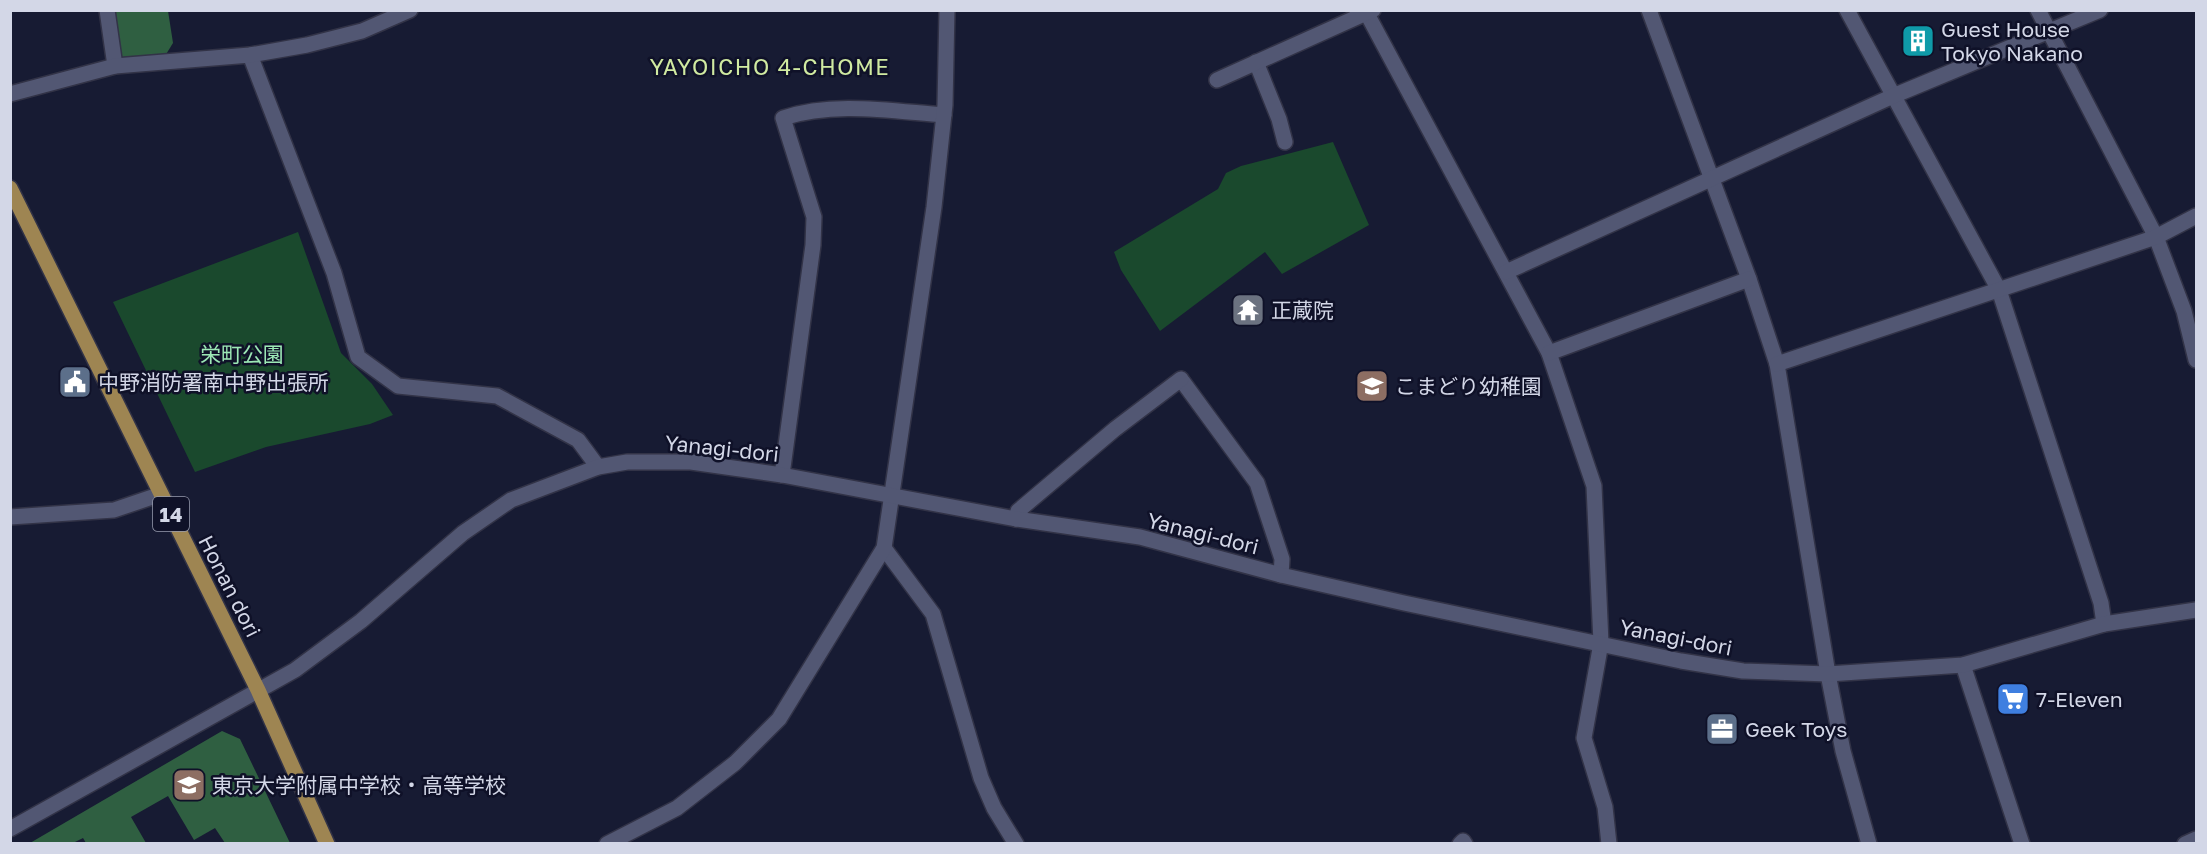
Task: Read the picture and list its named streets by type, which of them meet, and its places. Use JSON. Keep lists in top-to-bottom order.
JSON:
{
  "streets": {
    "main road": ["14", "Honan dori"],
    "street": ["Yanagi-dori"]
  },
  "crossings": [
    ["Yanagi-dori", "Honan dori"]
  ],
  "districts": ["YAYOICHO 4-CHOME"],
  "parks": ["栄町公園"],
  "places": {
    "building": ["Guest House Tokyo Nakano"],
    "temple": ["正蔵院"],
    "public building": ["中野消防署南中野出張所"],
    "school or university": ["こまどり幼稚園", "東京大学附属中学校・高等学校"],
    "supermarket": ["7-Eleven"],
    "office": ["Geek Toys"]
  }
}
